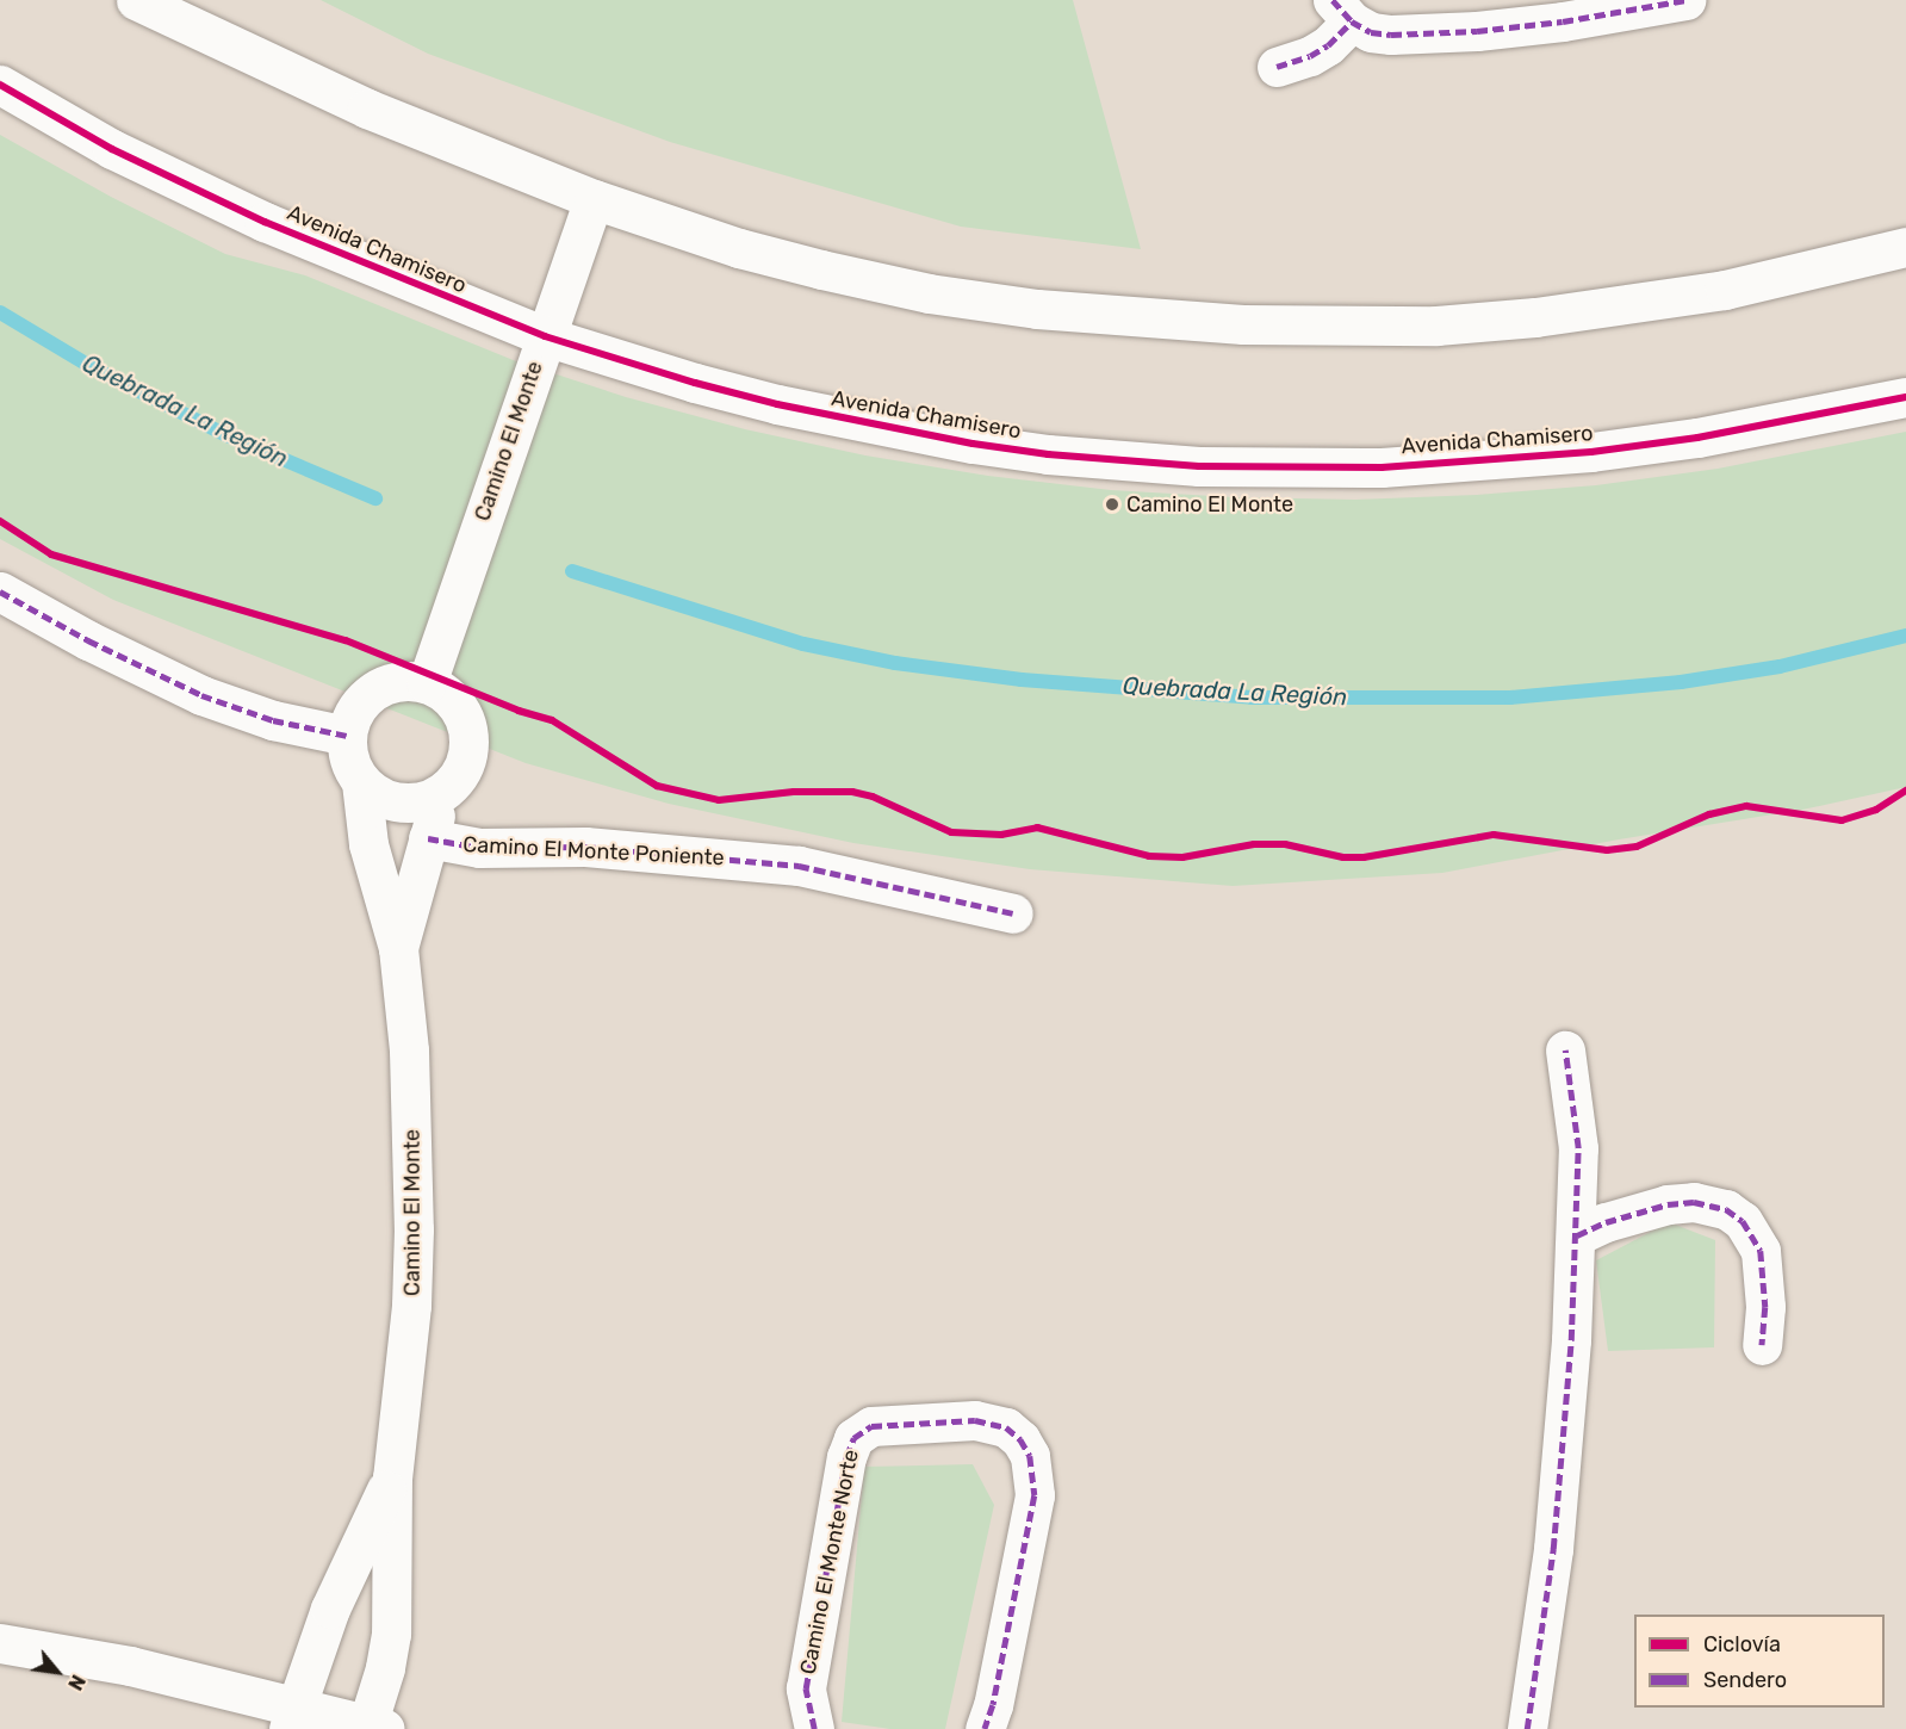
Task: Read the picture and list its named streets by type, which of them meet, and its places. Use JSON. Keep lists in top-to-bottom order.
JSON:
{
  "streets": {
    "street": [
      "Avenida Chamisero",
      "Camino El Monte",
      "Camino El Monte Poniente",
      "Camino El Monte Norte"
    ]
  },
  "crossings": [
    ["Avenida Chamisero", "Camino El Monte"],
    ["Camino El Monte", "Camino El Monte Poniente"]
  ],
  "water": ["Quebrada La Región"],
  "places": ["Camino El Monte"],
  "legend": ["Ciclovía", "Sendero"],
  "north": "bottom right"
}
